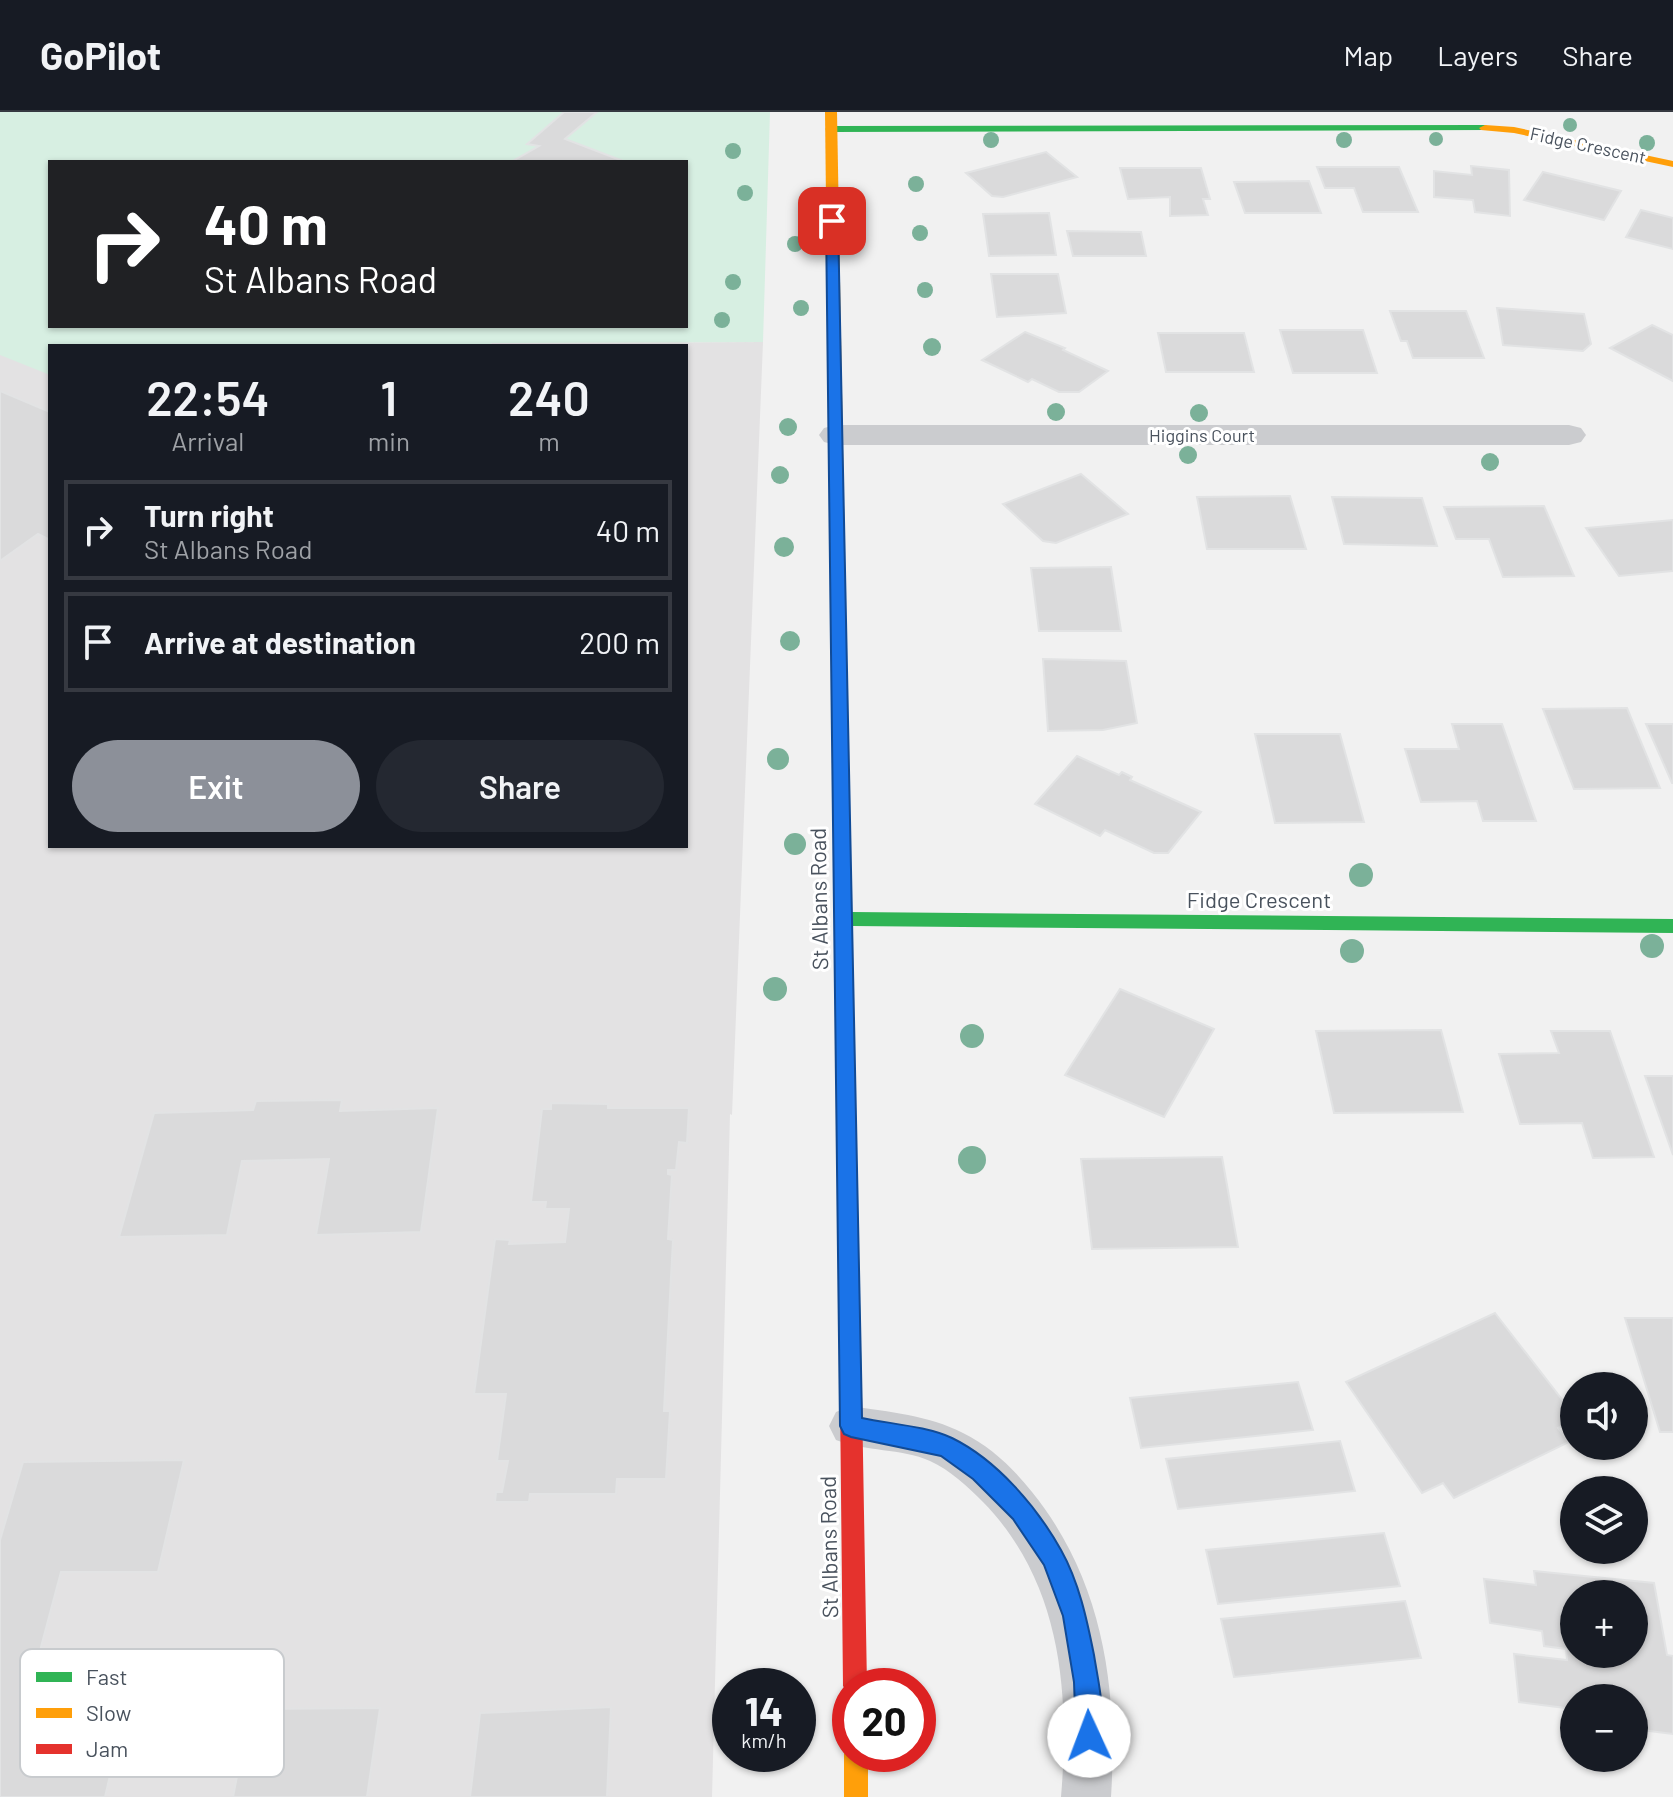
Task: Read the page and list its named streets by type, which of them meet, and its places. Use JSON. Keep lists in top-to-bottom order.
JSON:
{
  "streets": {
    "street": ["Fidge Crescent", "Higgins Court", "St Albans Road"]
  },
  "crossings": [
    ["Fidge Crescent", "St Albans Road"],
    ["Higgins Court", "St Albans Road"]
  ],
  "legend": ["Fast", "Slow", "Jam"],
  "page": {
    "header": "GoPilot",
    "nav": ["Map", "Layers", "Share"],
    "turn": ["40 m", "St Albans Road"],
    "eta": [
      "22:54",
      "Arrival",
      "1",
      "min",
      "240",
      "m"
    ],
    "list": [
      {
        "name": "Turn right",
        "note": "St Albans Road",
        "value": "40 m"
      },
      {
        "name": "Arrive at destination",
        "value": "200 m"
      }
    ],
    "buttons": ["Exit", "Share"],
    "map_buttons": ["+", "−"],
    "speed": "14 km/h",
    "limit": "20"
  }
}
